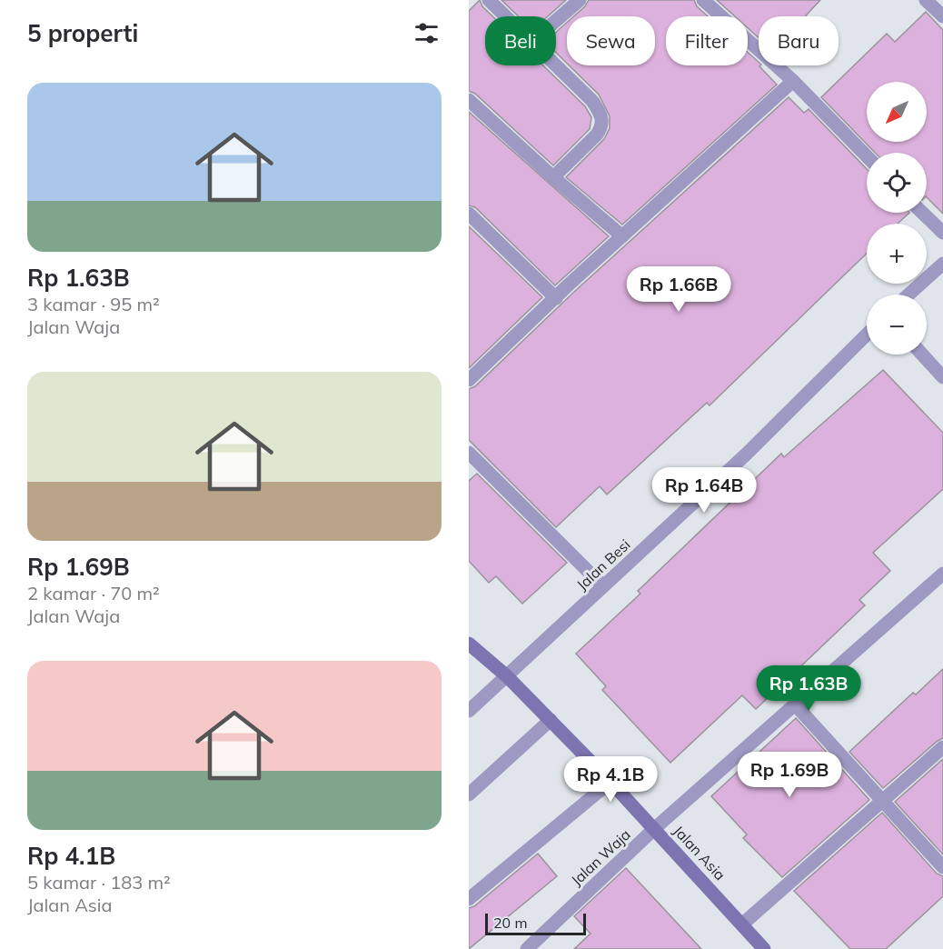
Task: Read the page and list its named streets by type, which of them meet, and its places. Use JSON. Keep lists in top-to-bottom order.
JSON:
{
  "streets": {
    "main road": ["Jalan Asia"],
    "street": ["Jalan Besi", "Jalan Waja"]
  },
  "crossings": [
    ["Jalan Besi", "Jalan Asia"],
    ["Jalan Asia", "Jalan Waja"]
  ],
  "scale_bar": "20 m",
  "north": "bottom left",
  "page": {
    "heading": "5 properti",
    "chip": [
      "Beli",
      "Sewa",
      "Filter",
      "Baru"
    ],
    "list": [
      {
        "name": "Rp 1.63B",
        "note": "3 kamar · 95 m² · Jalan Waja"
      },
      {
        "name": "Rp 1.69B",
        "note": "2 kamar · 70 m² · Jalan Waja"
      },
      {
        "name": "Rp 4.1B",
        "note": "5 kamar · 183 m² · Jalan Asia"
      }
    ],
    "map_buttons": ["+", "−"],
    "price": [
      "Rp 1.66B",
      "Rp 1.64B",
      "Rp 1.63B",
      "Rp 1.69B",
      "Rp 4.1B"
    ],
    "scale": "20 m"
  }
}
